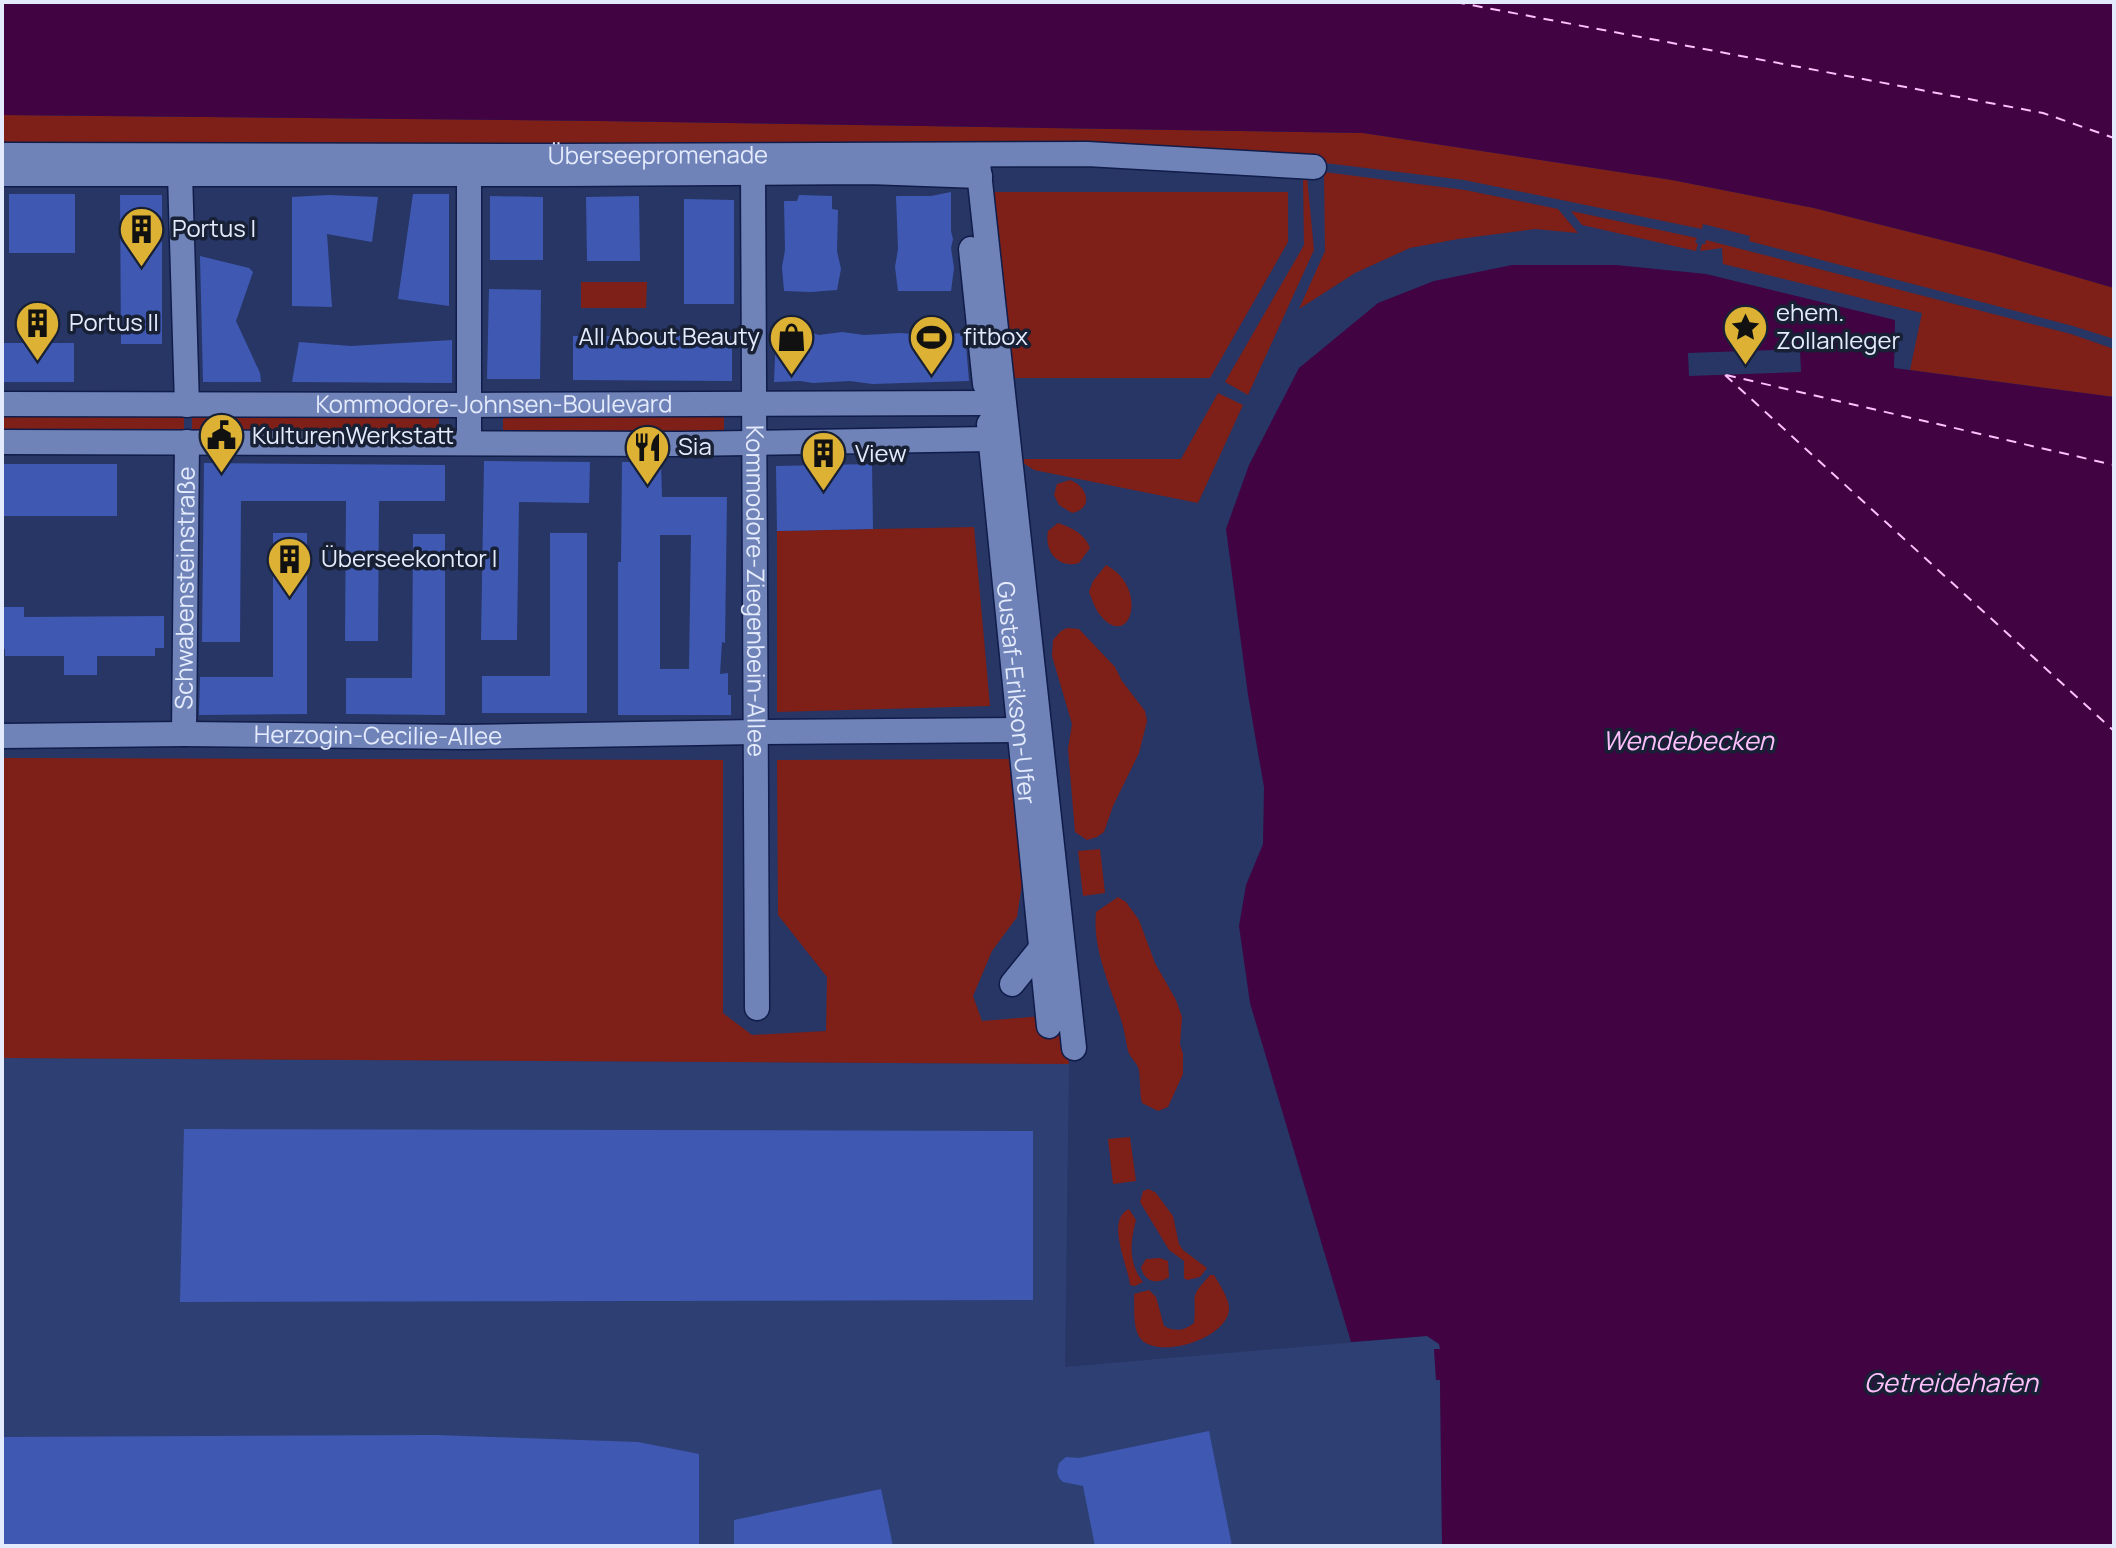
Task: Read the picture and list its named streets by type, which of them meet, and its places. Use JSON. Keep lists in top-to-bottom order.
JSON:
{
  "streets": {
    "street": [
      "Überseepromenade",
      "Kommodore-Johnsen-Boulevard",
      "Schwabensteinstraße",
      "Kommodore-Ziegenbein-Allee",
      "Gustaf-Erikson-Ufer",
      "Herzogin-Cecilie-Allee"
    ]
  },
  "crossings": [
    ["Überseepromenade", "Kommodore-Ziegenbein-Allee"],
    ["Überseepromenade", "Gustaf-Erikson-Ufer"],
    ["Kommodore-Johnsen-Boulevard", "Schwabensteinstraße"],
    ["Kommodore-Johnsen-Boulevard", "Kommodore-Ziegenbein-Allee"],
    ["Kommodore-Johnsen-Boulevard", "Gustaf-Erikson-Ufer"],
    ["Schwabensteinstraße", "Herzogin-Cecilie-Allee"],
    ["Kommodore-Ziegenbein-Allee", "Herzogin-Cecilie-Allee"],
    ["Gustaf-Erikson-Ufer", "Herzogin-Cecilie-Allee"]
  ],
  "water": ["Wendebecken", "Getreidehafen"],
  "places": {
    "building": [
      "Portus I",
      "Portus II",
      "View",
      "Überseekontor I"
    ],
    "place": ["ehem. Zollanleger"],
    "shop": ["All About Beauty"],
    "sports": ["fitbox"],
    "public building": ["KulturenWerkstatt"],
    "restaurant": ["Sia"]
  }
}
